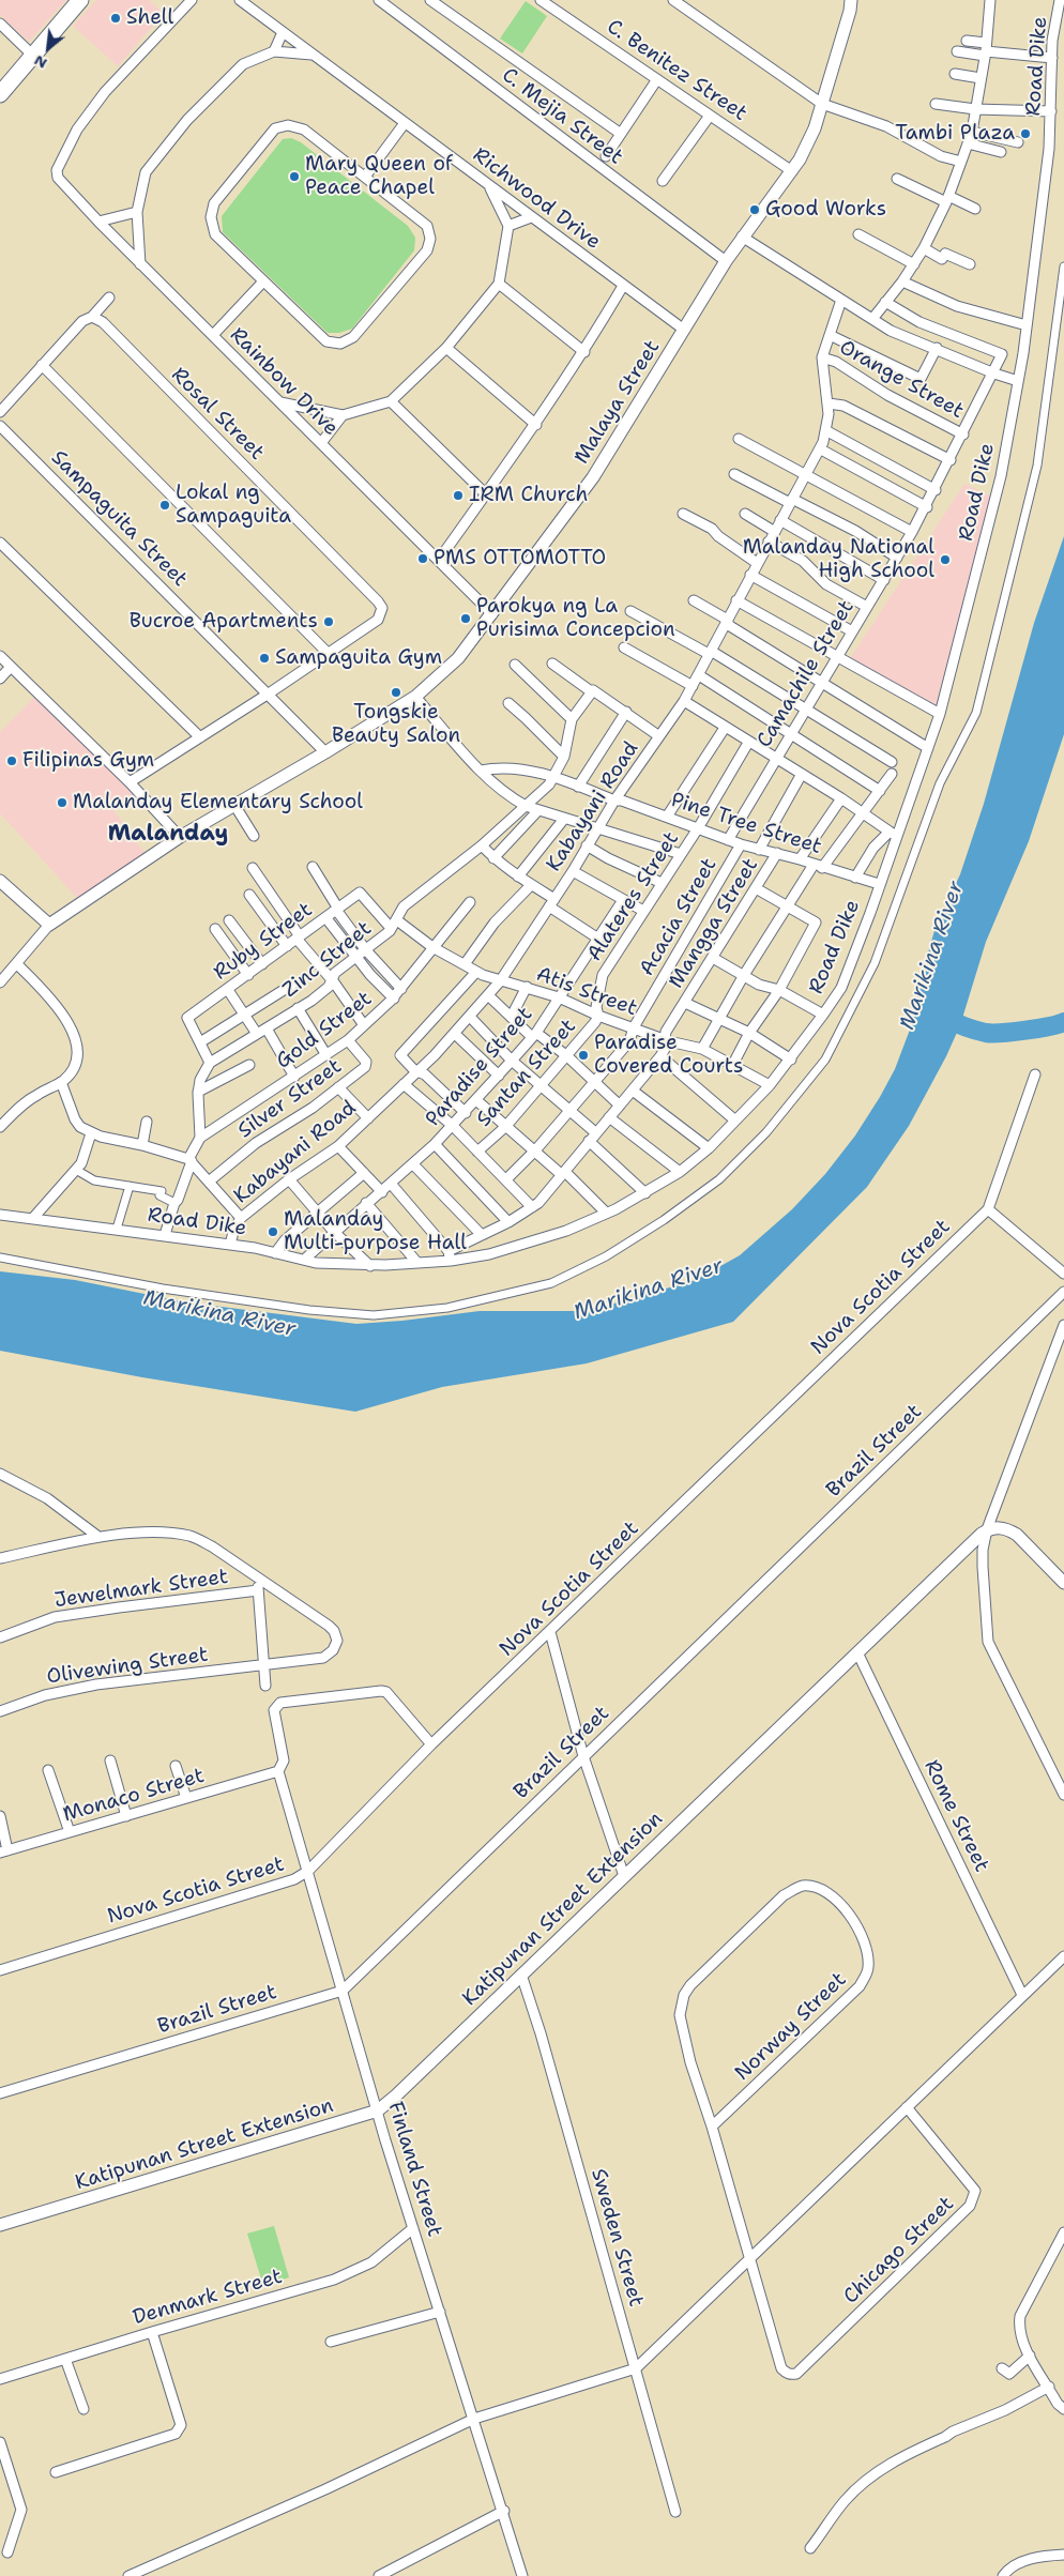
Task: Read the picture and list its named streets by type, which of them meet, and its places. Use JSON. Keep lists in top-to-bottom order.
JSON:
{
  "streets": {
    "street": [
      "Road Dike",
      "C. Benitez Street",
      "C. Mejia Street",
      "Richwood Drive",
      "Orange Street",
      "Rainbow Drive",
      "Malaya Street",
      "Rosal Street",
      "Sampaguita Street",
      "Camachile Street",
      "Kabayani Road",
      "Pine Tree Street",
      "Alateres Street",
      "Acacia Street",
      "Mangga Street",
      "Ruby Street",
      "Zinc Street",
      "Atis Street",
      "Gold Street",
      "Paradise Street",
      "Santan Street",
      "Silver Street",
      "Nova Scotia Street",
      "Brazil Street",
      "Jewelmark Street",
      "Olivewing Street",
      "Monaco Street",
      "Rome Street",
      "Katipunan Street Extension",
      "Norway Street",
      "Finland Street",
      "Sweden Street",
      "Chicago Street",
      "Denmark Street"
    ]
  },
  "crossings": [
    ["Road Dike", "Kabayani Road"],
    ["Road Dike", "Pine Tree Street"],
    ["Road Dike", "Mangga Street"],
    ["Road Dike", "Atis Street"],
    ["Road Dike", "Paradise Street"],
    ["C. Benitez Street", "Malaya Street"],
    ["C. Mejia Street", "Malaya Street"],
    ["Richwood Drive", "Malaya Street"],
    ["Orange Street", "Camachile Street"],
    ["Orange Street", "Kabayani Road"],
    ["Rainbow Drive", "Malaya Street"],
    ["Malaya Street", "Sampaguita Street"],
    ["Camachile Street", "Pine Tree Street"],
    ["Kabayani Road", "Pine Tree Street"],
    ["Kabayani Road", "Atis Street"],
    ["Pine Tree Street", "Alateres Street"],
    ["Pine Tree Street", "Acacia Street"],
    ["Pine Tree Street", "Mangga Street"],
    ["Pine Tree Street", "Zinc Street"],
    ["Alateres Street", "Atis Street"],
    ["Alateres Street", "Santan Street"],
    ["Acacia Street", "Atis Street"],
    ["Mangga Street", "Atis Street"],
    ["Ruby Street", "Atis Street"],
    ["Zinc Street", "Atis Street"],
    ["Atis Street", "Gold Street"],
    ["Atis Street", "Paradise Street"],
    ["Atis Street", "Santan Street"],
    ["Gold Street", "Silver Street"],
    ["Nova Scotia Street", "Finland Street"],
    ["Brazil Street", "Finland Street"],
    ["Monaco Street", "Finland Street"],
    ["Rome Street", "Katipunan Street Extension"],
    ["Katipunan Street Extension", "Finland Street"],
    ["Katipunan Street Extension", "Sweden Street"],
    ["Norway Street", "Chicago Street"],
    ["Finland Street", "Denmark Street"]
  ],
  "districts": ["Malanday"],
  "water": ["Marikina River"],
  "places": [
    "Shell",
    "Tambi Plaza",
    "Mary Queen of Peace Chapel",
    "Good Works",
    "IRM Church",
    "Lokal ng Sampaguita",
    "PMS OTTOMOTTO",
    "Malanday National High School",
    "Parokya ng La Purisima Concepcion",
    "Bucroe Apartments",
    "Sampaguita Gym",
    "Tongskie Beauty Salon",
    "Filipinas Gym",
    "Malanday Elementary School",
    "Paradise Covered Courts",
    "Malanday Multi-purpose Hall"
  ],
  "north": "bottom left"
}
